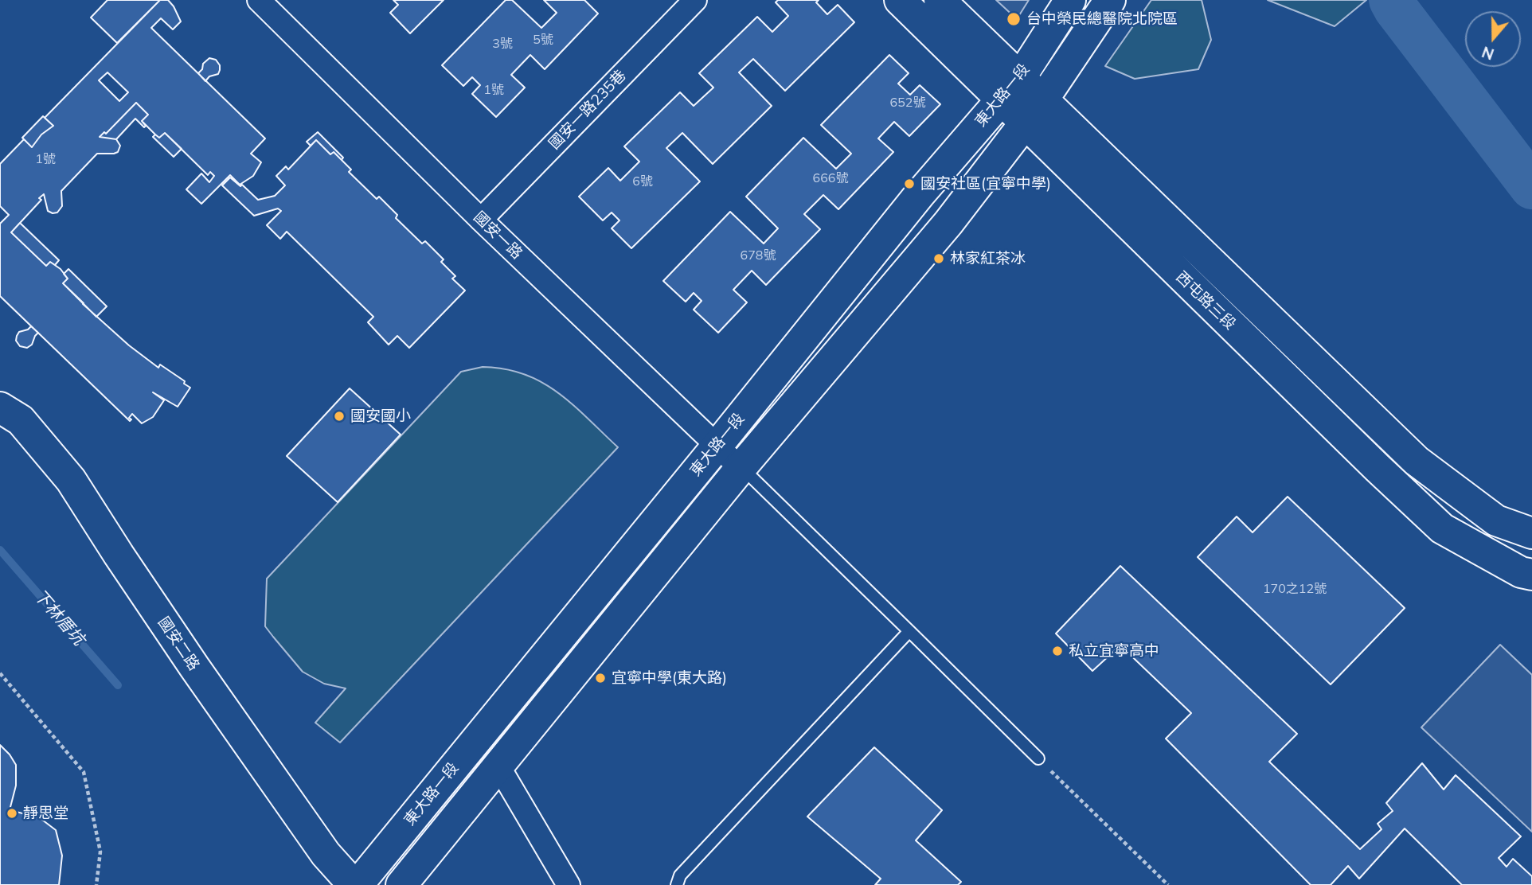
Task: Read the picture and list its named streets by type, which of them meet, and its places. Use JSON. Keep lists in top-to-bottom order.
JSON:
{
  "streets": {
    "street": [
      "東大路一段",
      "國安一路235巷",
      "國安一路",
      "西屯路三段",
      "國安二路"
    ]
  },
  "crossings": [
    ["東大路一段", "國安一路"],
    ["東大路一段", "西屯路三段"],
    ["東大路一段", "國安二路"],
    ["國安一路235巷", "國安一路"]
  ],
  "water": ["下林厝坑"],
  "places": [
    "台中榮民總醫院北院區",
    "國安社區(宜寧中學)",
    "林家紅茶冰",
    "國安國小",
    "私立宜寧高中",
    "宜寧中學(東大路)",
    "靜思堂"
  ],
  "house_numbers": [
    "5號",
    "3號",
    "1號",
    "652號",
    "1號",
    "666號",
    "6號",
    "678號",
    "170之12號"
  ],
  "north": "bottom"
}
